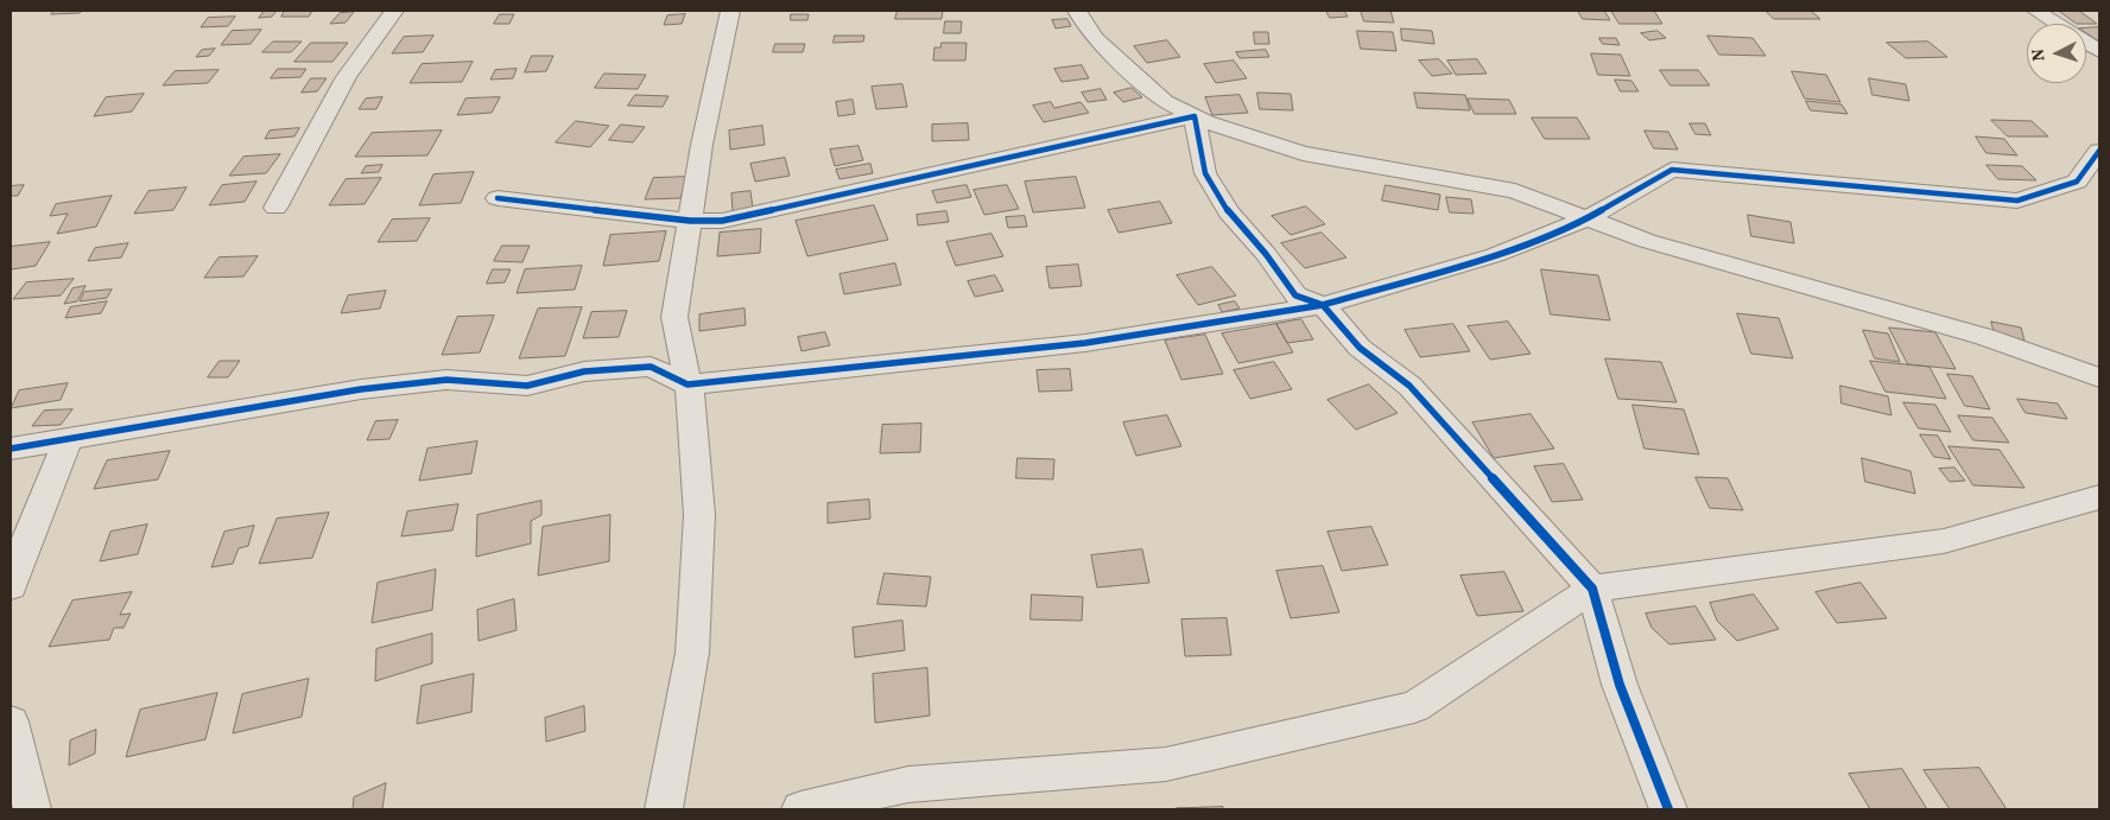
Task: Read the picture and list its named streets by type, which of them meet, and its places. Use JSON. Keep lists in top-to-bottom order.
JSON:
{
  "north": "left"
}
